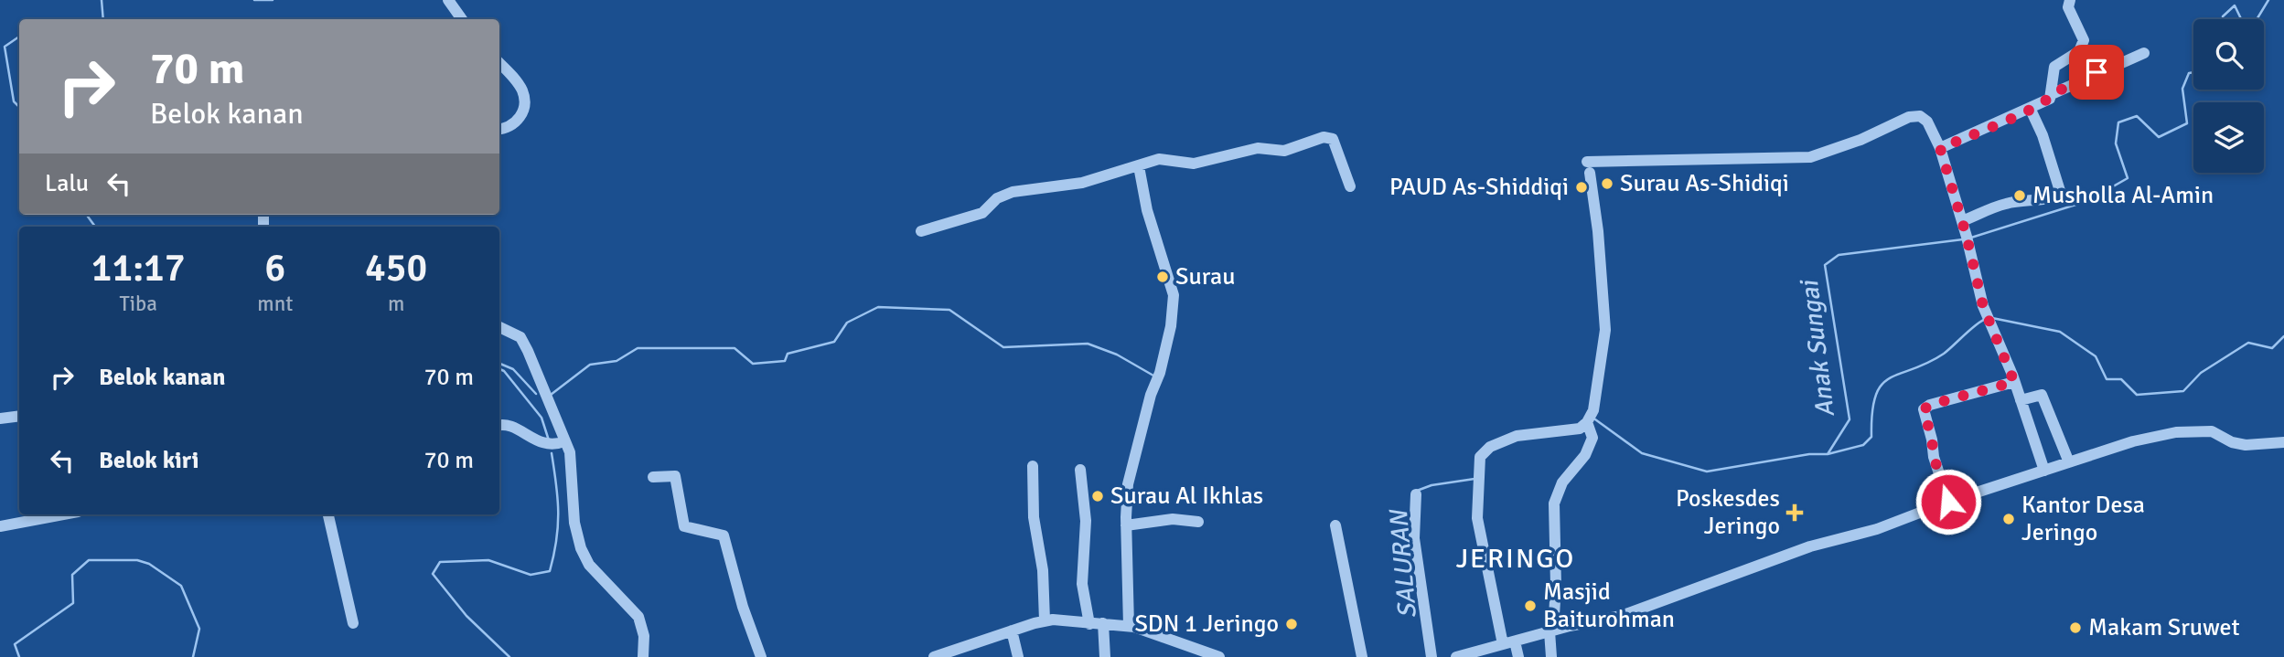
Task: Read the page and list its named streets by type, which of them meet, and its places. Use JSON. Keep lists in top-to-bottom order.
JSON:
{
  "districts": ["JERINGO"],
  "water": ["Anak Sungai", "SALURAN"],
  "places": {
    "other": [
      "Surau As-Shidiqi",
      "PAUD As-Shiddiqi",
      "Musholla Al-Amin",
      "Surau",
      "Surau Al Ikhlas",
      "Kantor Desa Jeringo",
      "Masjid Baiturohman",
      "SDN 1 Jeringo",
      "Makam Sruwet"
    ],
    "health": ["Poskesdes Jeringo"]
  },
  "page": {
    "turn": ["70 m", "Belok kanan"],
    "then": "Lalu",
    "eta": [
      "11:17",
      "Tiba",
      "6",
      "mnt",
      "450",
      "m"
    ],
    "list": [
      {
        "name": "Belok kanan",
        "value": "70 m"
      },
      {
        "name": "Belok kiri",
        "value": "70 m"
      }
    ]
  }
}
